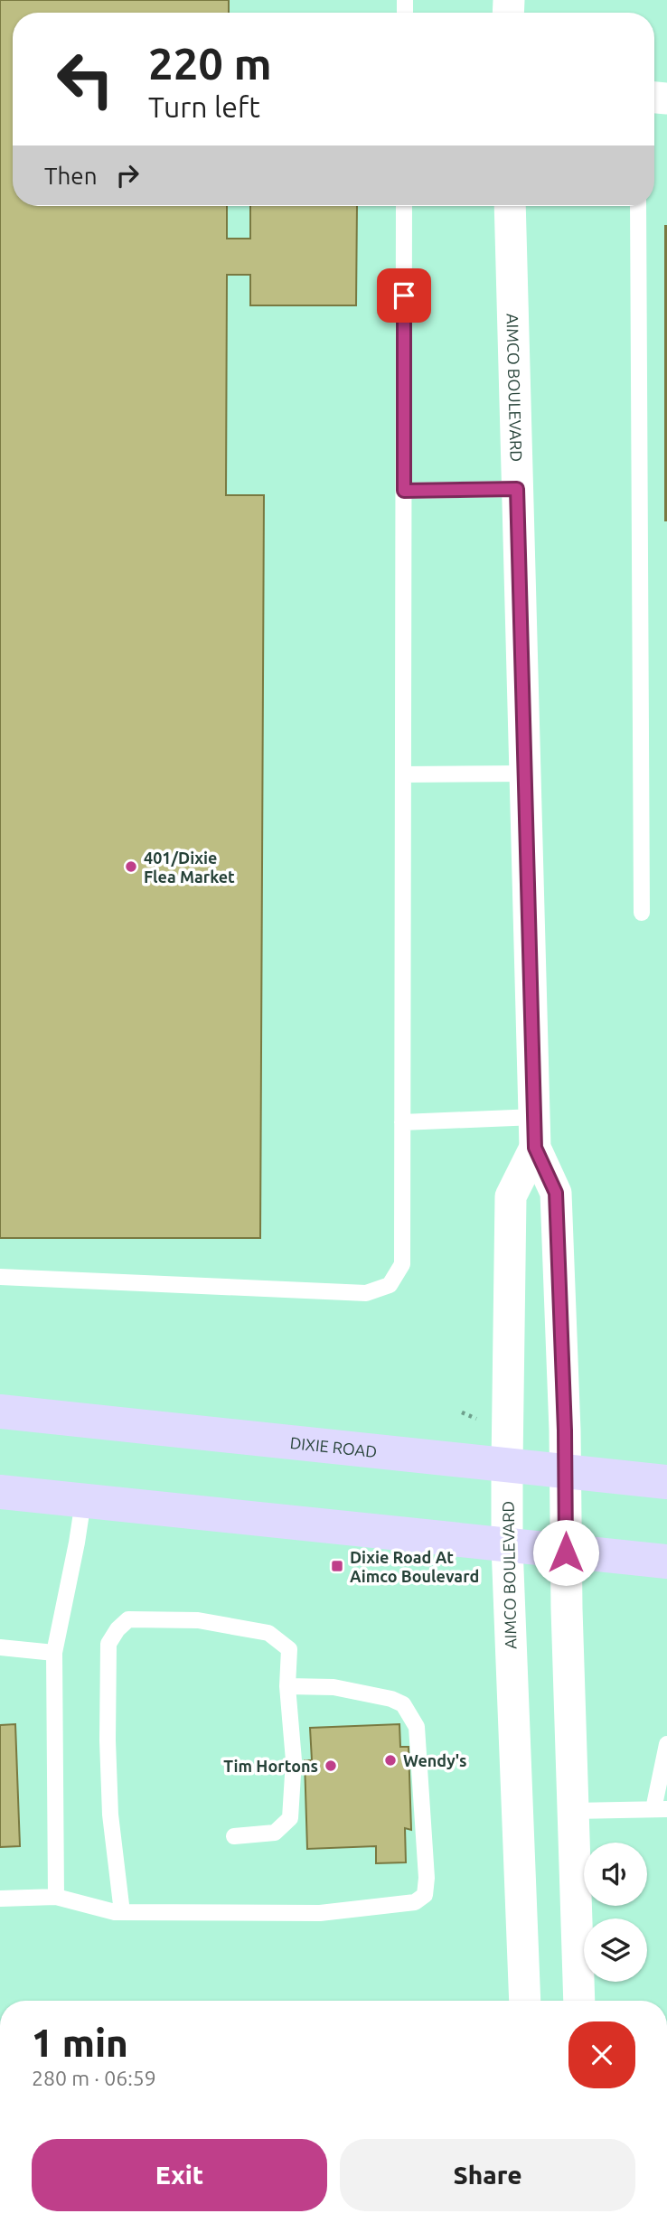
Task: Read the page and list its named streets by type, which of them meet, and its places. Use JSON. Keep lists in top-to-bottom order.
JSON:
{
  "streets": {
    "main road": ["DIXIE ROAD"],
    "street": ["AIMCO BOULEVARD"]
  },
  "crossings": [
    ["AIMCO BOULEVARD", "DIXIE ROAD"]
  ],
  "places": {
    "other": ["401/Dixie Flea Market", "Wendy's", "Tim Hortons"],
    "transit": ["Dixie Road At Aimco Boulevard"]
  },
  "page": {
    "turn": ["220 m", "Turn left"],
    "then": "Then",
    "heading": ["1 min", "280 m · 06:59"],
    "buttons": ["Exit", "Share"]
  }
}
